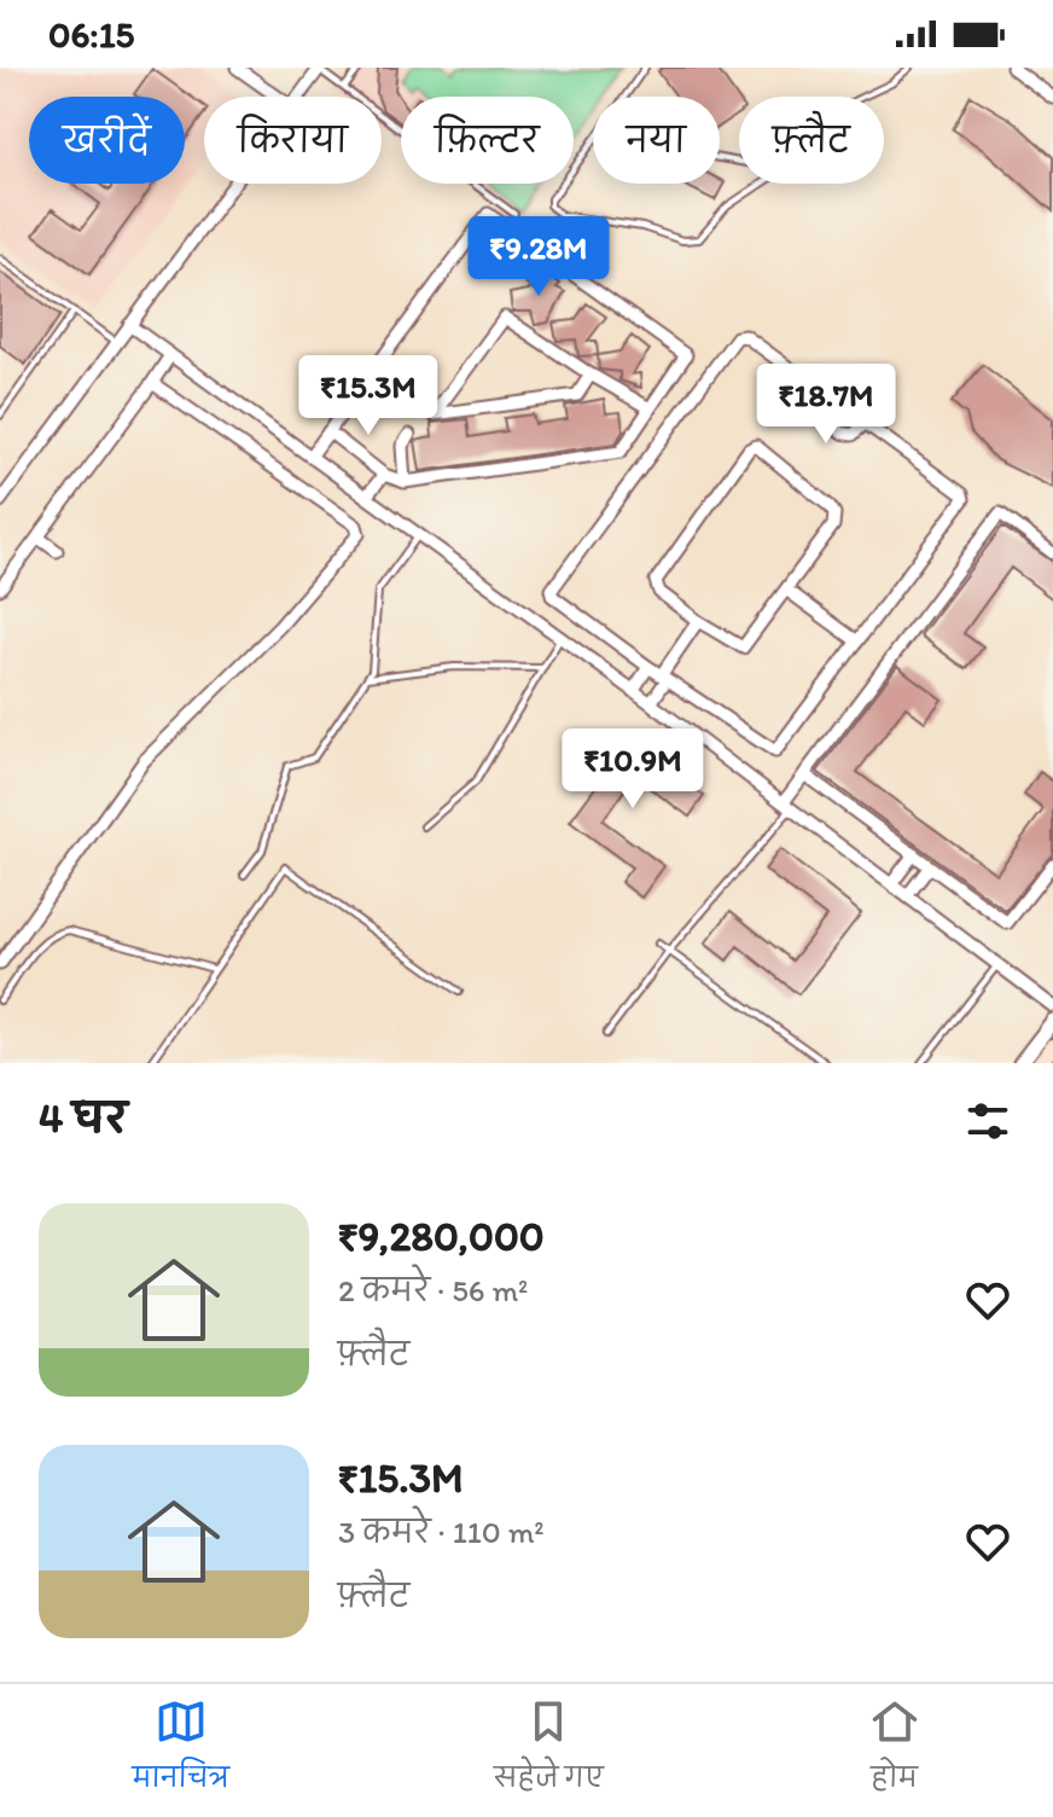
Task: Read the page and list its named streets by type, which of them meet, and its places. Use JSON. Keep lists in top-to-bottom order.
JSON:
{
  "page": {
    "status": "06:15",
    "chip": [
      "खरीदें",
      "किराया",
      "फ़िल्टर",
      "नया",
      "फ़्लैट"
    ],
    "price": [
      "₹9.28M",
      "₹15.3M",
      "₹18.7M",
      "₹10.9M"
    ],
    "heading": "4 घर",
    "list": [
      {
        "name": "₹9,280,000",
        "note": "2 कमरे · 56 m² · फ़्लैट"
      },
      {
        "name": "₹15.3M",
        "note": "3 कमरे · 110 m² · फ़्लैट"
      }
    ],
    "tabs": ["मानचित्र", "सहेजे गए", "होम"]
  }
}
